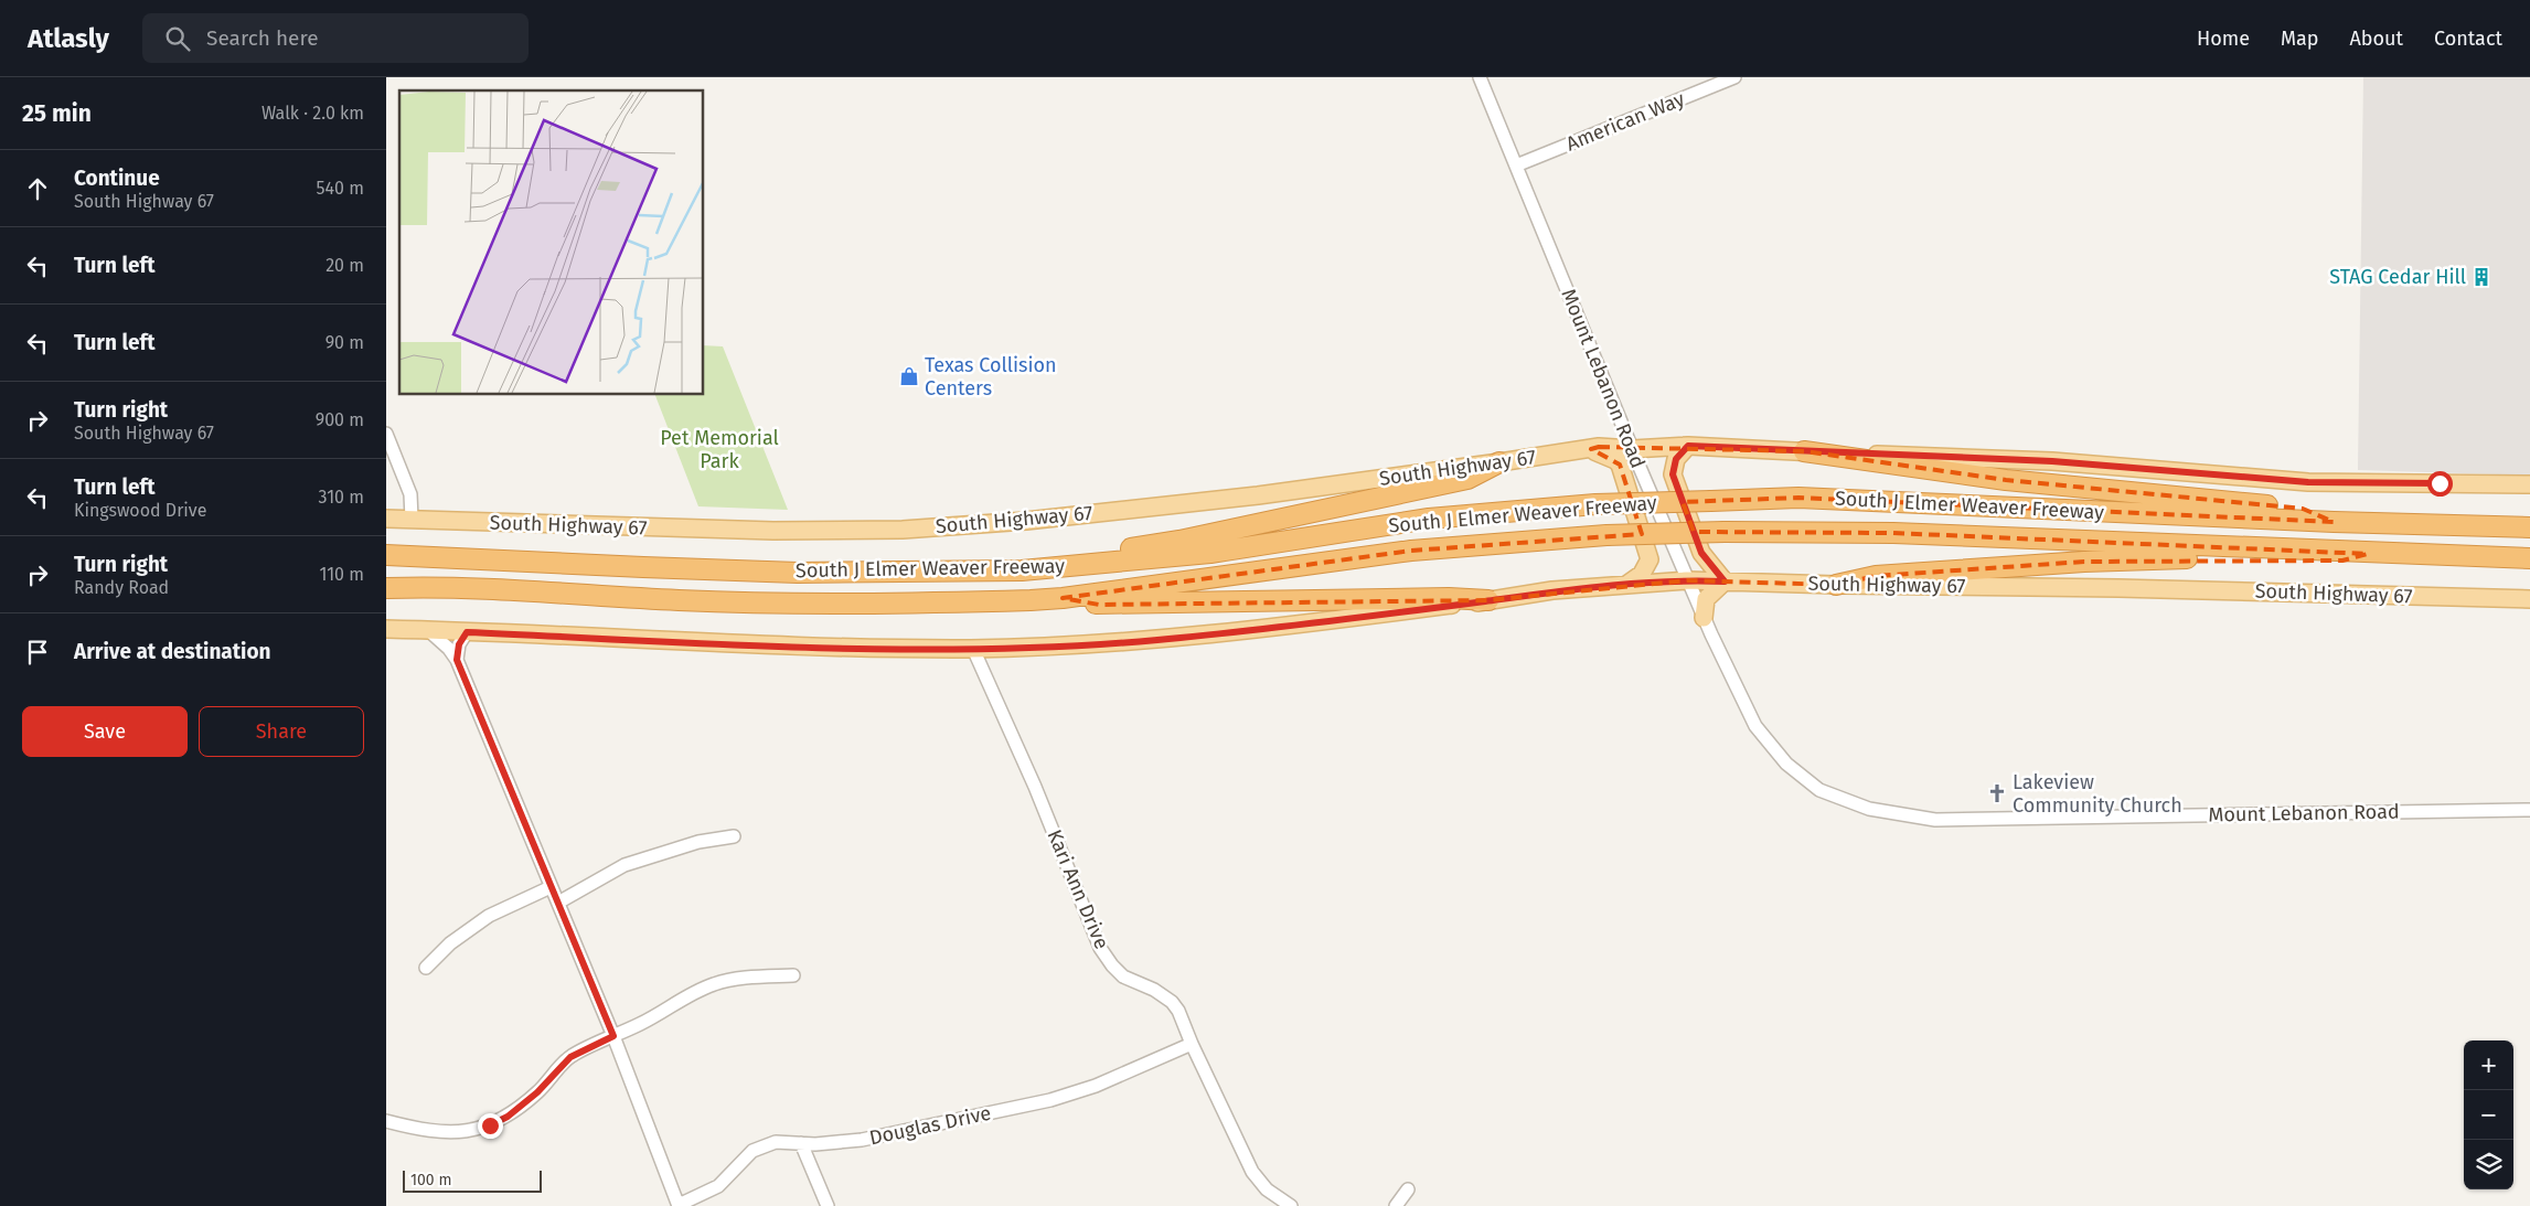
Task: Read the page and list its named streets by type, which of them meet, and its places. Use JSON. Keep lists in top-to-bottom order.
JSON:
{
  "streets": {
    "highway": ["South J Elmer Weaver Freeway"],
    "main road": ["South Highway 67"],
    "street": [
      "American Way",
      "Mount Lebanon Road",
      "Kari Ann Drive",
      "Douglas Drive"
    ]
  },
  "crossings": [
    ["American Way", "Mount Lebanon Road"],
    ["Mount Lebanon Road", "South Highway 67"],
    ["South Highway 67", "Kari Ann Drive"],
    ["Kari Ann Drive", "Douglas Drive"]
  ],
  "parks": ["Pet Memorial Park"],
  "places": {
    "building": ["STAG Cedar Hill"],
    "shop": ["Texas Collision Centers"],
    "church": ["Lakeview Community Church"]
  },
  "scale_bar": "100 m",
  "page": {
    "header": "Atlasly",
    "search": "Search here",
    "nav": [
      "Home",
      "Map",
      "About",
      "Contact"
    ],
    "heading": ["25 min", "Walk · 2.0 km"],
    "list": [
      ["Continue", "South Highway 67", "540 m"],
      ["Turn left", "20 m"],
      ["Turn left", "90 m"],
      ["Turn right", "South Highway 67", "900 m"],
      ["Turn left", "Kingswood Drive", "310 m"],
      ["Turn right", "Randy Road", "110 m"],
      "Arrive at destination"
    ],
    "buttons": ["Save", "Share"],
    "map_buttons": ["+", "−"],
    "scale": "100 m"
  }
}
